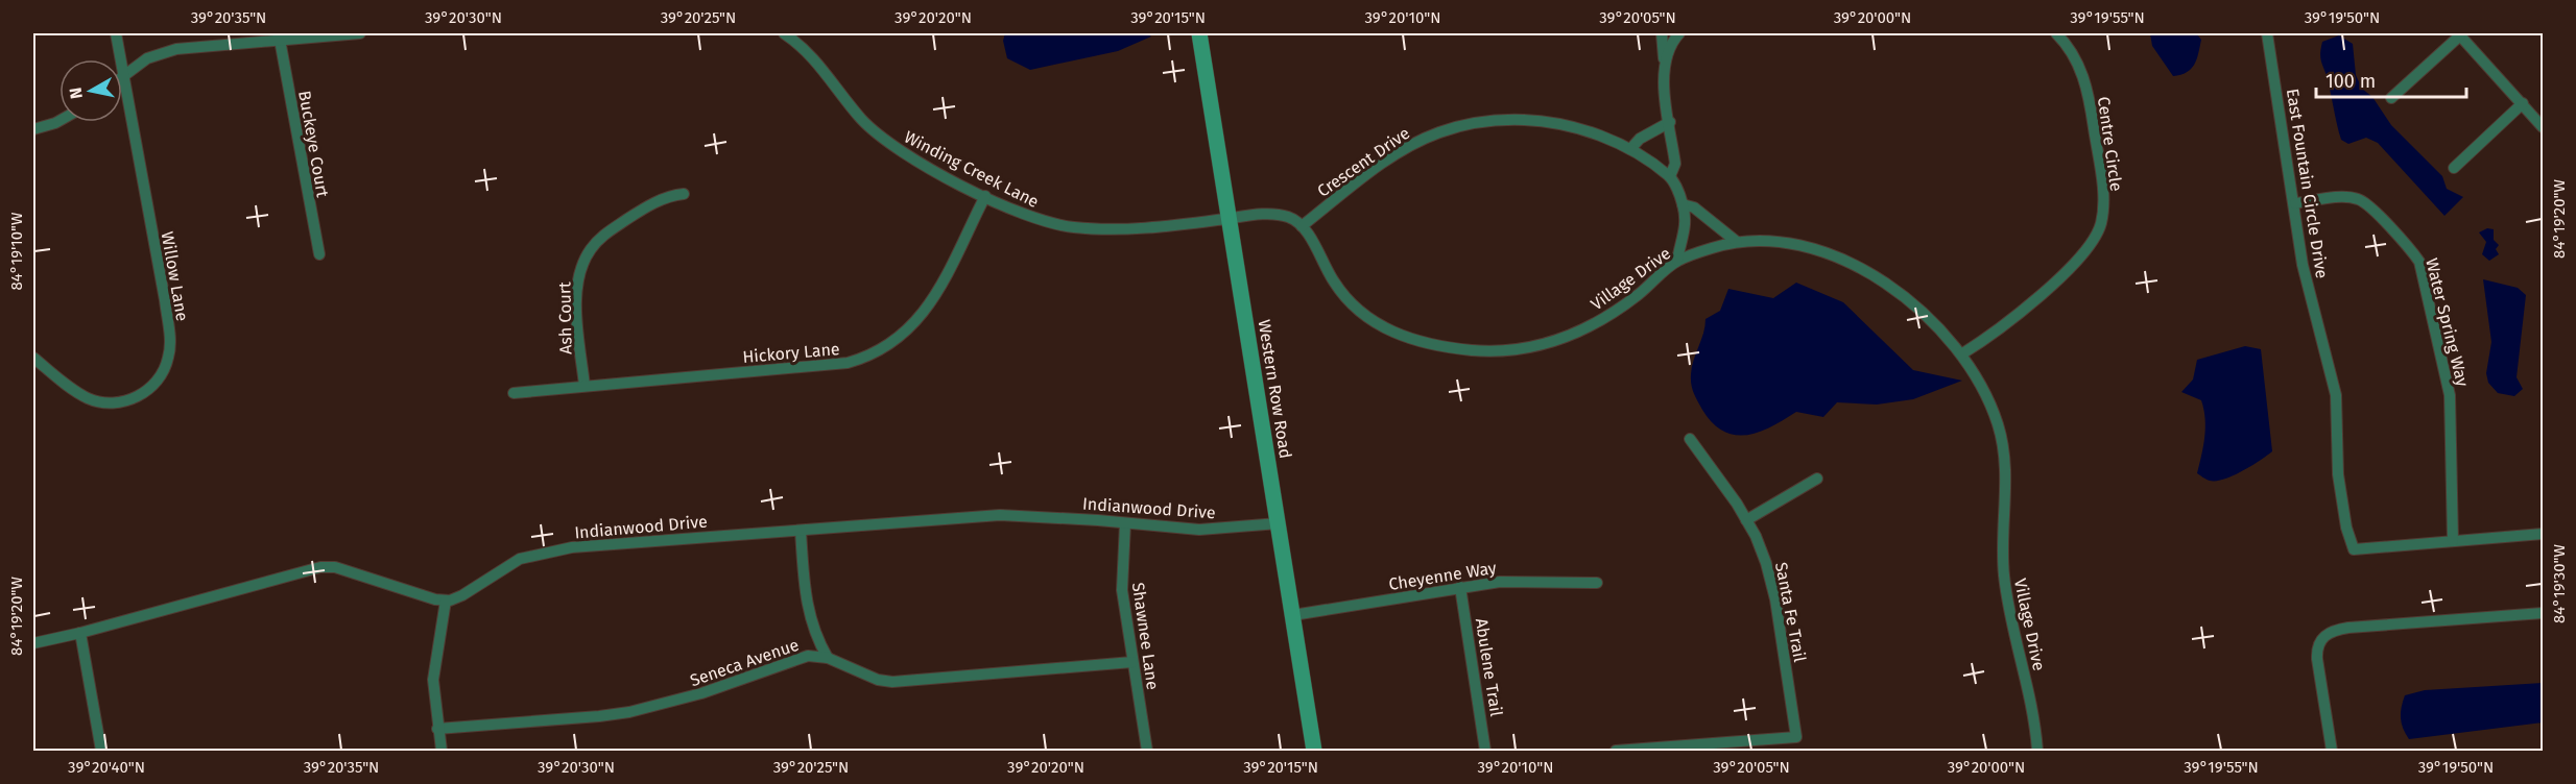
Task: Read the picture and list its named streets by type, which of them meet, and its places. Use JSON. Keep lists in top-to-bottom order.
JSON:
{
  "streets": {
    "street": [
      "Buckeye Court",
      "Centre Circle",
      "Crescent Drive",
      "Winding Creek Lane",
      "East Fountain Circle Drive",
      "Willow Lane",
      "Village Drive",
      "Ash Court",
      "Water Spring Way",
      "Hickory Lane",
      "Western Row Road",
      "Indianwood Drive",
      "Cheyenne Way",
      "Santa Fe Trail",
      "Shawnee Lane",
      "Seneca Avenue",
      "Abulene Trail"
    ]
  },
  "crossings": [
    ["Centre Circle", "Village Drive"],
    ["Crescent Drive", "Village Drive"],
    ["Winding Creek Lane", "Hickory Lane"],
    ["Winding Creek Lane", "Western Row Road"],
    ["East Fountain Circle Drive", "Water Spring Way"],
    ["Ash Court", "Hickory Lane"],
    ["Western Row Road", "Indianwood Drive"],
    ["Western Row Road", "Cheyenne Way"],
    ["Indianwood Drive", "Shawnee Lane"],
    ["Cheyenne Way", "Abulene Trail"],
    ["Shawnee Lane", "Seneca Avenue"]
  ],
  "scale_bar": "100 m",
  "north": "left",
  "coordinates": [
    "39°20'35\"N",
    "39°20'30\"N",
    "39°20'25\"N",
    "39°20'20\"N",
    "39°20'15\"N",
    "39°20'10\"N",
    "39°20'05\"N",
    "39°20'00\"N",
    "39°19'55\"N",
    "39°19'50\"N",
    "84°19'20\"W",
    "84°19'10\"W",
    "84°19'30\"W",
    "39°20'40\"N"
  ]
}
